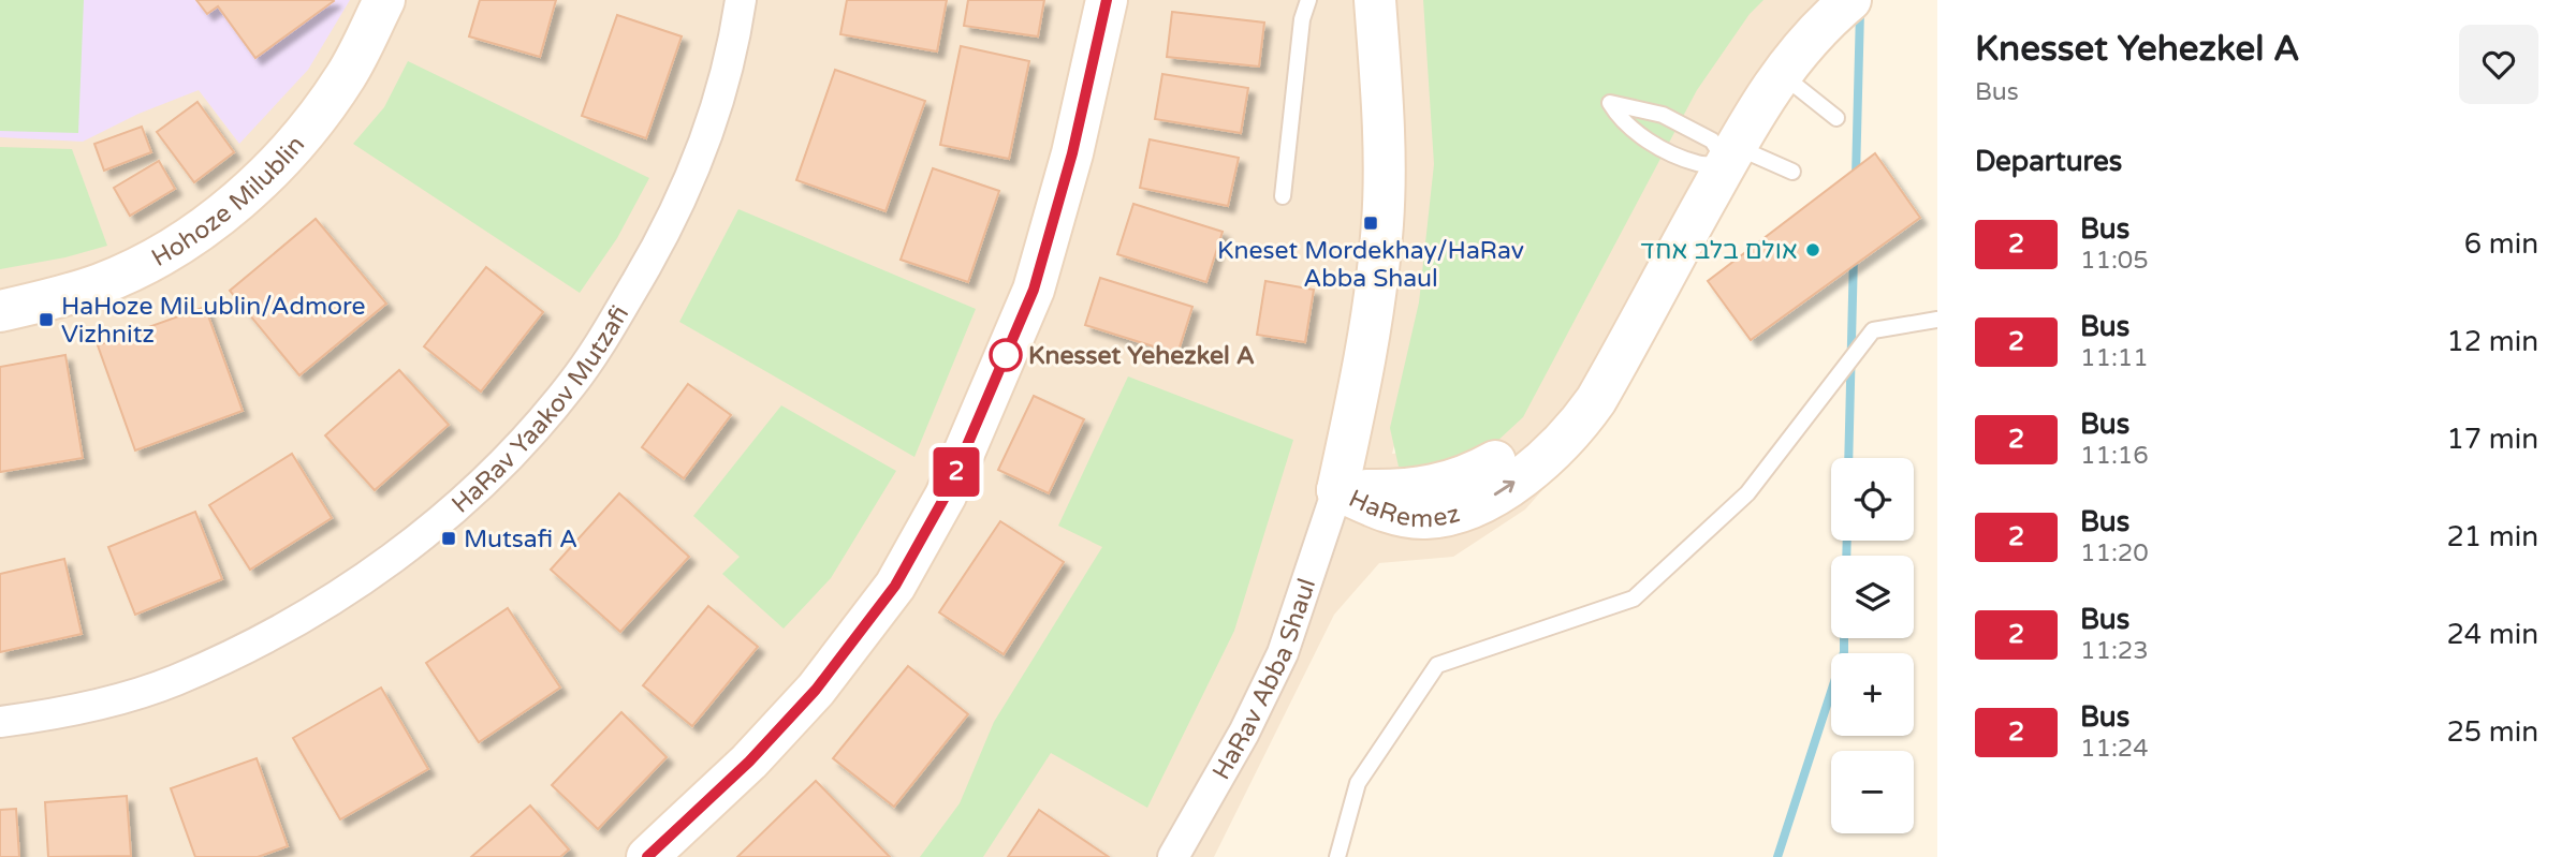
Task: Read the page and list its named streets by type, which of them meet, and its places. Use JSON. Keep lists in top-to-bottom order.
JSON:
{
  "streets": {
    "street": [
      "Hohoze Milublin",
      "HaRav Yaakov Mutzafi",
      "HaRemez",
      "HaRav Abba Shaul"
    ]
  },
  "crossings": [
    ["HaRemez", "HaRav Abba Shaul"]
  ],
  "places": {
    "transit": ["Kneset Mordekhay/HaRav Abba Shaul", "HaHoze MiLublin/Admore Vizhnitz", "Mutsafi A"],
    "other": ["אולם בלב אחד", "Knesset Yehezkel A"]
  },
  "lines": ["bus line 2"],
  "page": {
    "on_map": "2",
    "heading": [
      ["Knesset Yehezkel A", "Bus"],
      "Departures"
    ],
    "list": [
      {
        "mark": "2",
        "name": "Bus",
        "note": "11:05",
        "value": "6 min"
      },
      {
        "mark": "2",
        "name": "Bus",
        "note": "11:11",
        "value": "12 min"
      },
      {
        "mark": "2",
        "name": "Bus",
        "note": "11:16",
        "value": "17 min"
      },
      {
        "mark": "2",
        "name": "Bus",
        "note": "11:20",
        "value": "21 min"
      },
      {
        "mark": "2",
        "name": "Bus",
        "note": "11:23",
        "value": "24 min"
      },
      {
        "mark": "2",
        "name": "Bus",
        "note": "11:24",
        "value": "25 min"
      }
    ],
    "map_buttons": ["+", "−"]
  }
}
